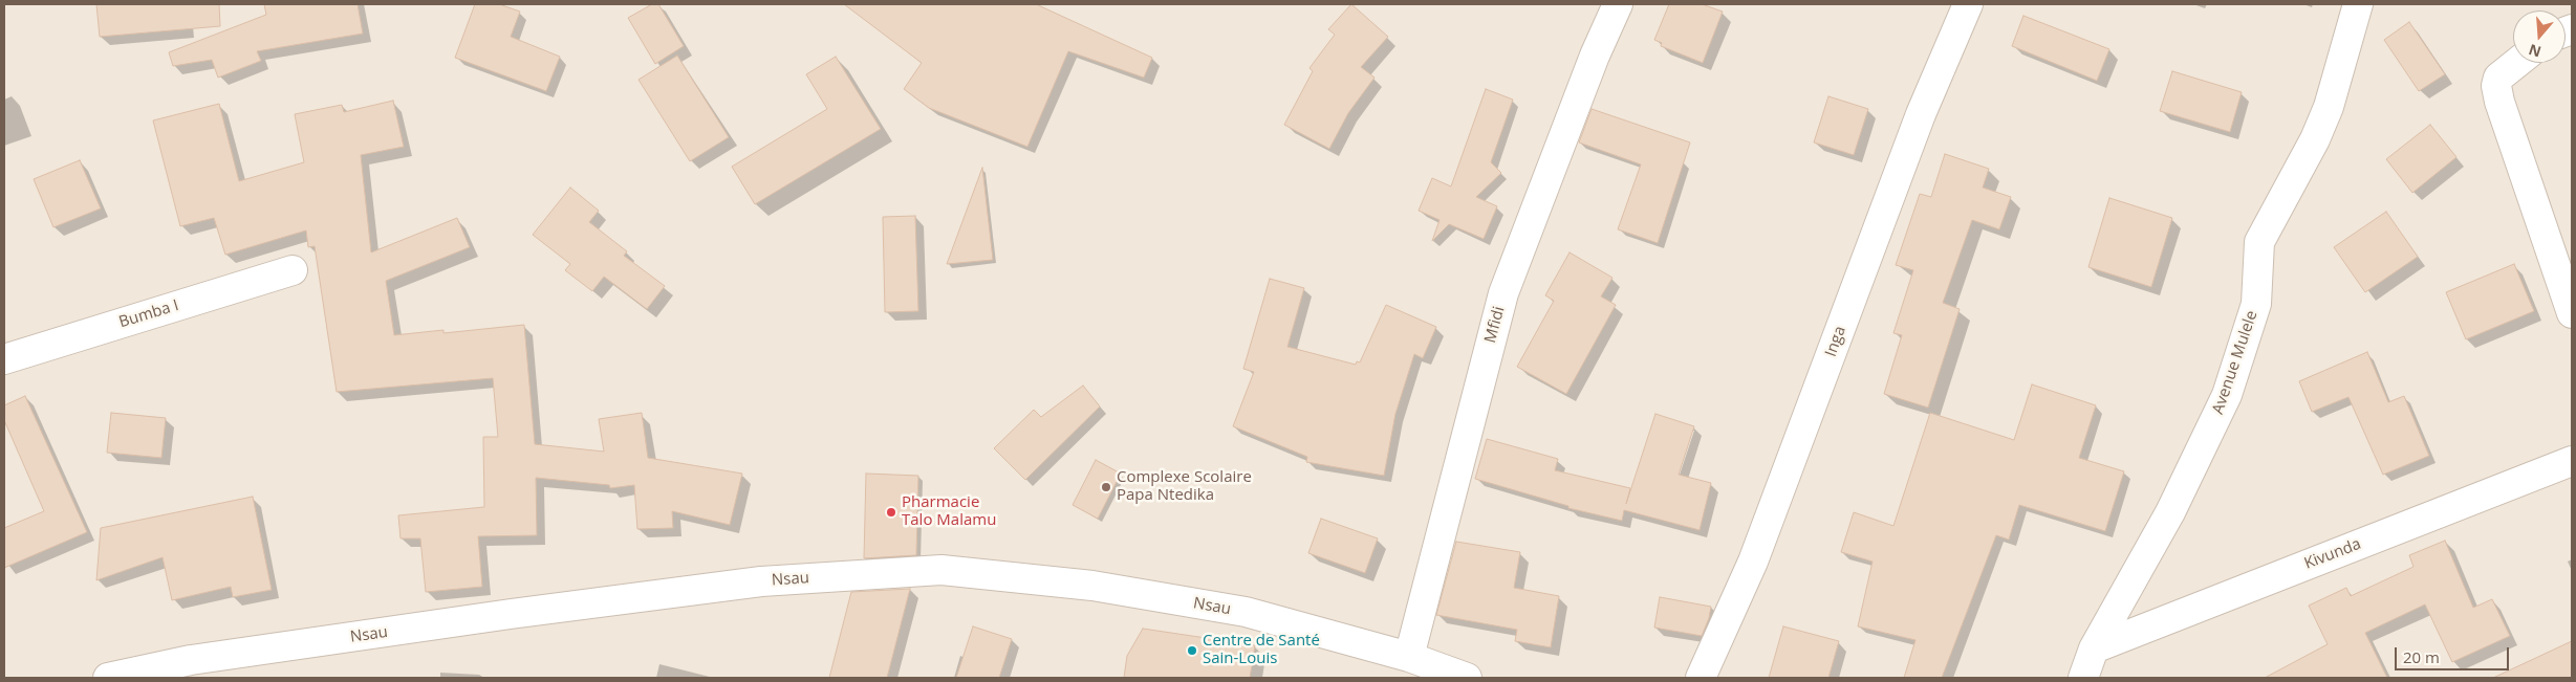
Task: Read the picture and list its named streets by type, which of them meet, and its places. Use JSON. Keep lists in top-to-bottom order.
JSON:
{
  "streets": {
    "street": [
      "Bumba I",
      "Mfidi",
      "Inga",
      "Avenue Mulele",
      "Kivunda",
      "Nsau"
    ]
  },
  "crossings": [
    ["Mfidi", "Nsau"],
    ["Avenue Mulele", "Kivunda"]
  ],
  "places": ["Complexe Scolaire Papa Ntedika", "Pharmacie Talo Malamu", "Centre de Santé Sain-Louis"],
  "scale_bar": "20 m",
  "north": "bottom"
}
